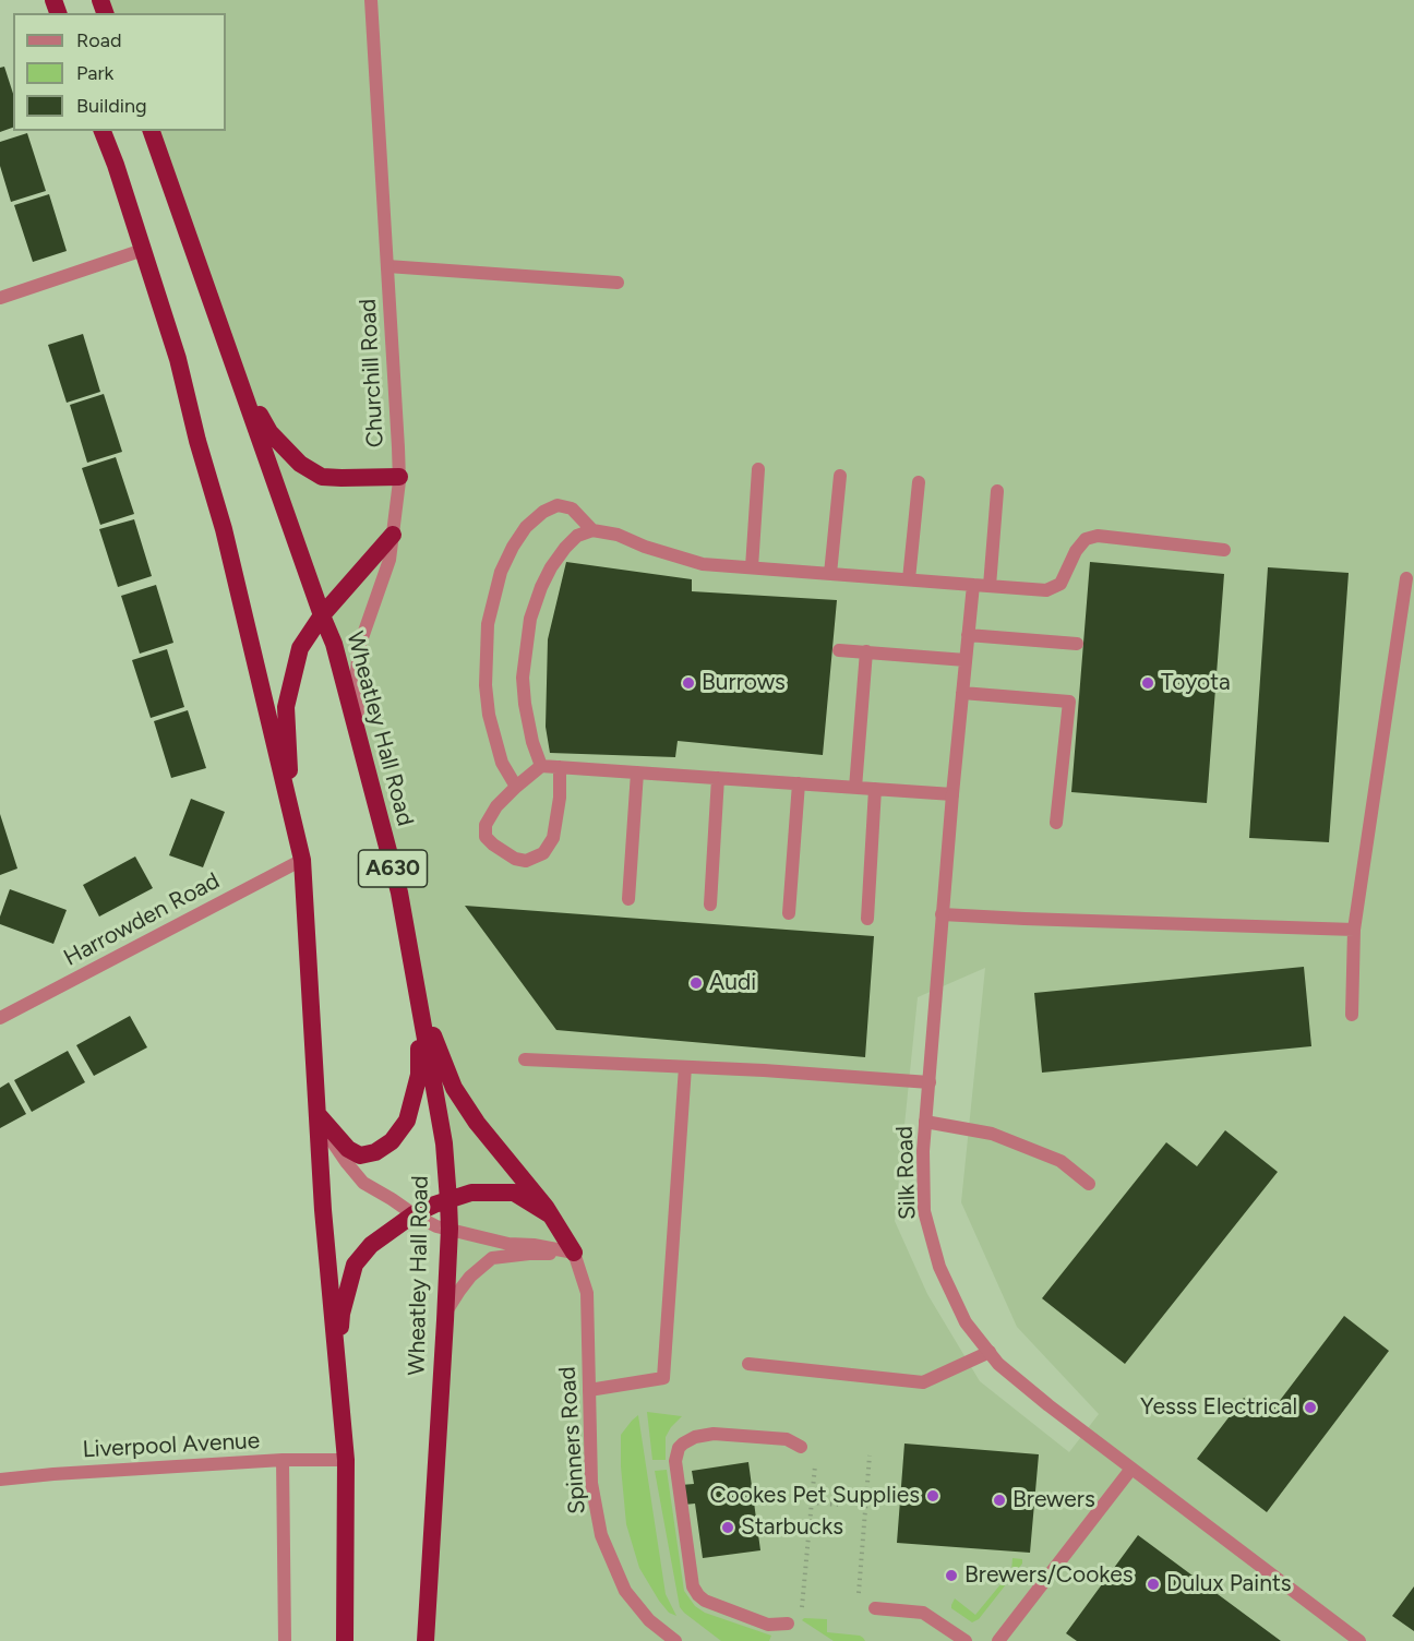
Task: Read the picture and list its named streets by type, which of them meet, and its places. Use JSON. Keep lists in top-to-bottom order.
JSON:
{
  "streets": {
    "highway": ["Wheatley Hall Road", "A630"],
    "street": [
      "Churchill Road",
      "Harrowden Road",
      "Silk Road",
      "Spinners Road",
      "Liverpool Avenue"
    ]
  },
  "crossings": [
    ["Churchill Road", "Wheatley Hall Road"]
  ],
  "places": [
    "Burrows",
    "Toyota",
    "Audi",
    "Yesss Electrical",
    "Cookes Pet Supplies",
    "Brewers",
    "Starbucks",
    "Brewers/Cookes",
    "Dulux Paints"
  ],
  "legend": ["Road", "Park", "Building"]
}
